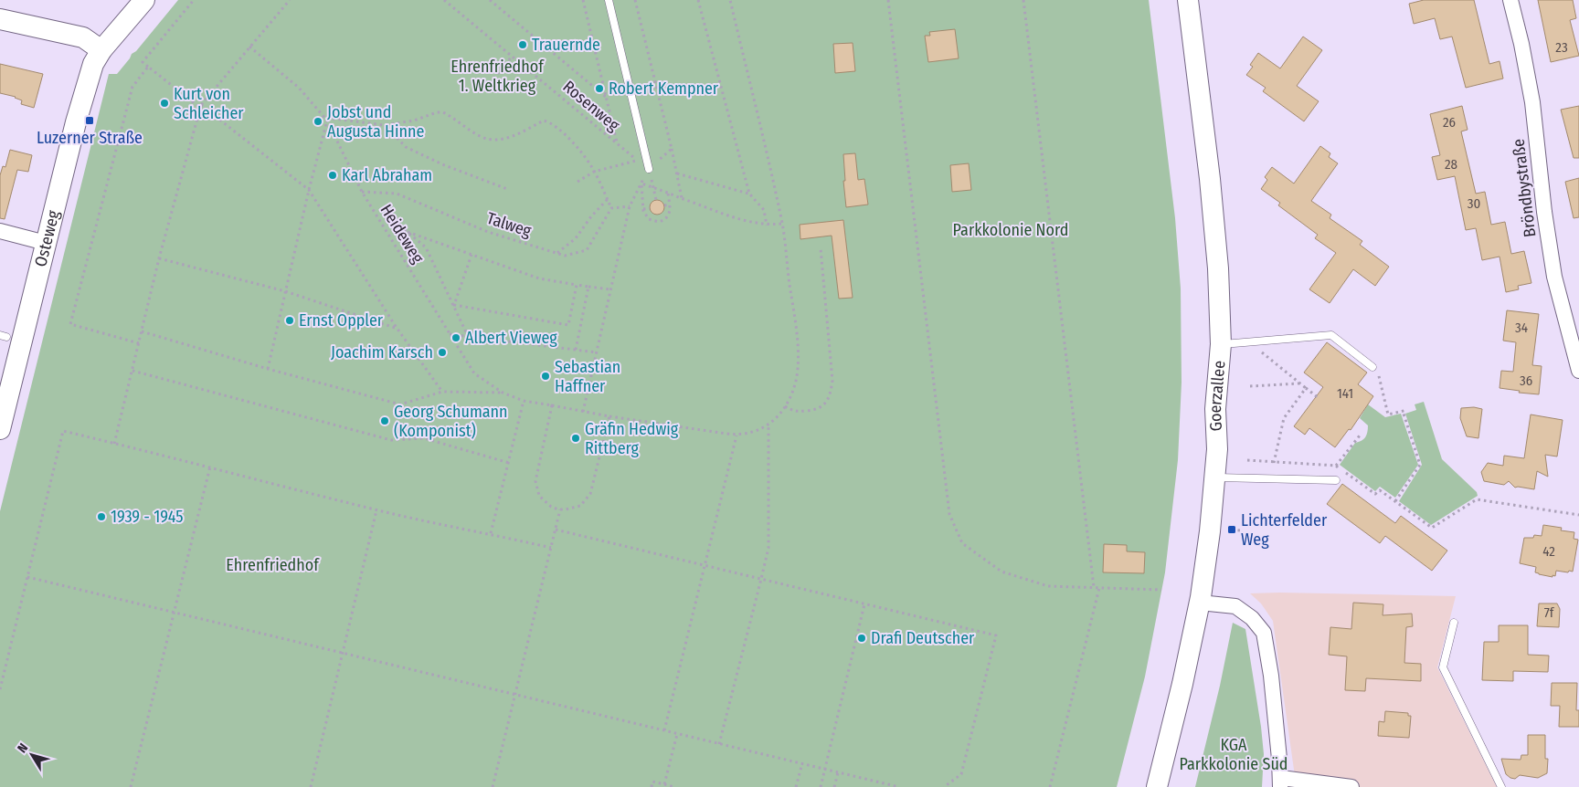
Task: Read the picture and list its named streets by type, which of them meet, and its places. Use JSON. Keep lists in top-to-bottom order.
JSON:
{
  "streets": {
    "main road": ["Osteweg", "Goerzallee"],
    "street": ["Bröndbystraße"],
    "path": ["Rosenweg", "Talweg", "Heideweg"]
  },
  "crossings": [
    ["Talweg", "Heideweg"]
  ],
  "parks": [
    "Ehrenfriedhof 1. Weltkrieg",
    "Parkkolonie Nord",
    "Ehrenfriedhof",
    "KGA Parkkolonie Süd"
  ],
  "places": {
    "other": [
      "Trauernde",
      "Robert Kempner",
      "Kurt von Schleicher",
      "Jobst und Augusta Hinne",
      "Karl Abraham",
      "Ernst Oppler",
      "Albert Vieweg",
      "Joachim Karsch",
      "Sebastian Haffner",
      "Georg Schumann (Komponist)",
      "Gräfin Hedwig Rittberg",
      "1939 - 1945",
      "Drafi Deutscher"
    ],
    "transit": ["Luzerner Straße", "Lichterfelder Weg"]
  },
  "house_numbers": [
    "23",
    "26",
    "28",
    "30",
    "34",
    "36",
    "141",
    "42",
    "7f"
  ],
  "north": "top left"
}
